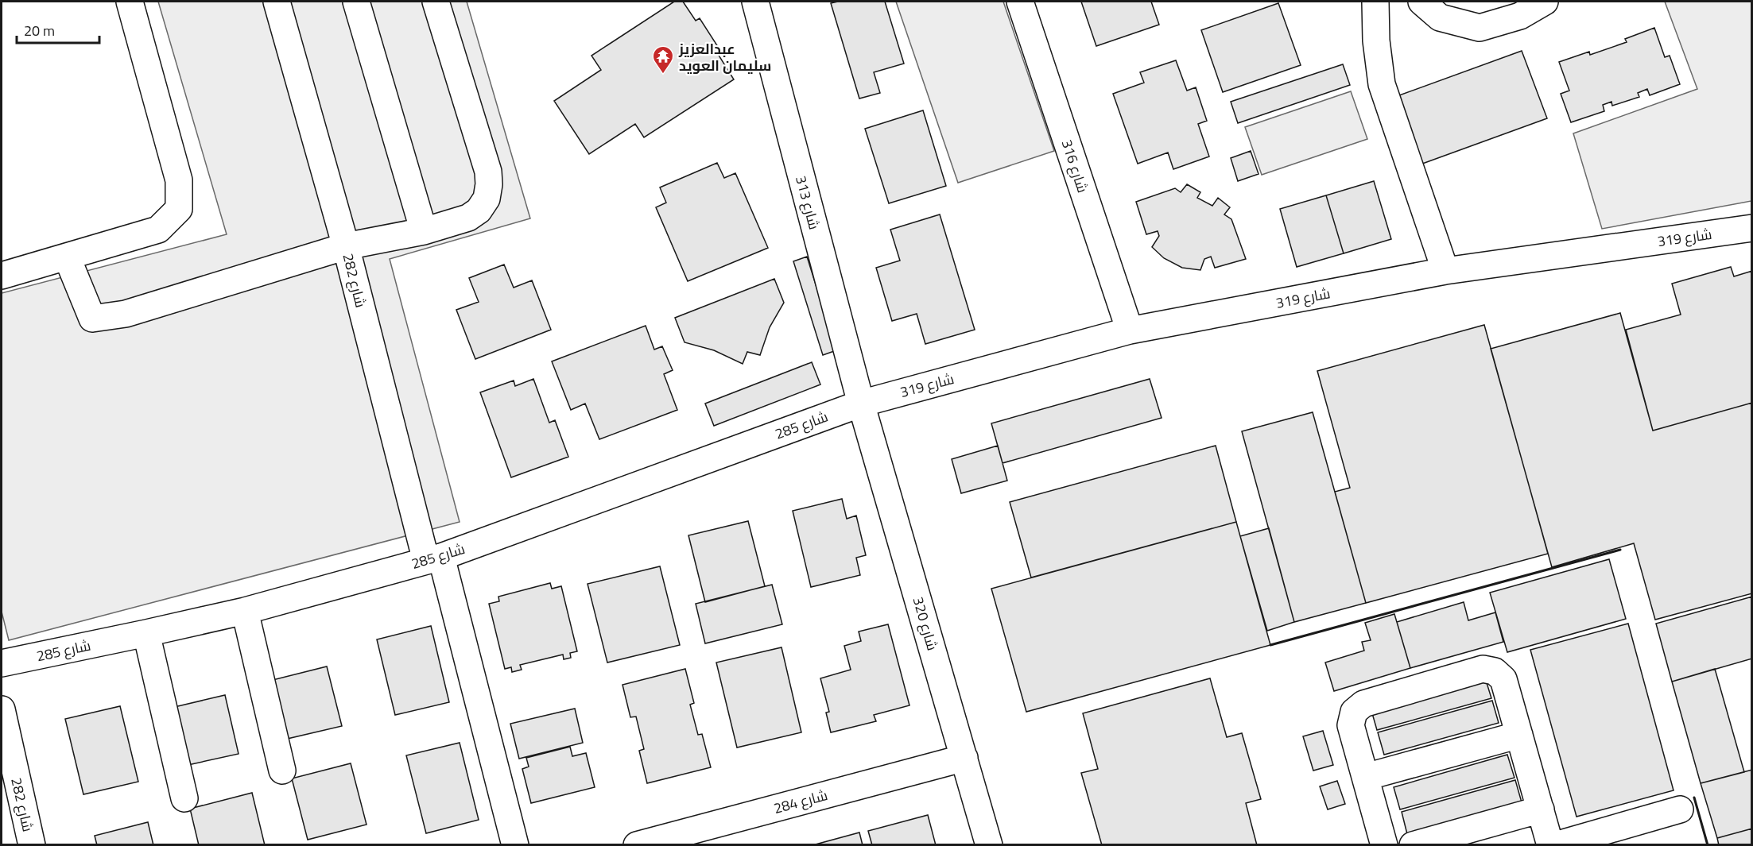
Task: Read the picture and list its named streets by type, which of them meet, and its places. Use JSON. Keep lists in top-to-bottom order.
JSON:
{
  "streets": {
    "street": [
      "شارع 316",
      "شارع 313",
      "شارع 319",
      "شارع 282",
      "شارع 285",
      "شارع 320",
      "شارع 284"
    ]
  },
  "crossings": [
    ["شارع 316", "شارع 319"],
    ["شارع 313", "شارع 319"],
    ["شارع 313", "شارع 285"],
    ["شارع 313", "شارع 320"],
    ["شارع 319", "شارع 285"],
    ["شارع 319", "شارع 320"],
    ["شارع 282", "شارع 285"],
    ["شارع 285", "شارع 320"],
    ["شارع 320", "شارع 284"]
  ],
  "places": {
    "temple": ["عبدالعزيز سليمان العويد"]
  },
  "scale_bar": "20 m"
}
